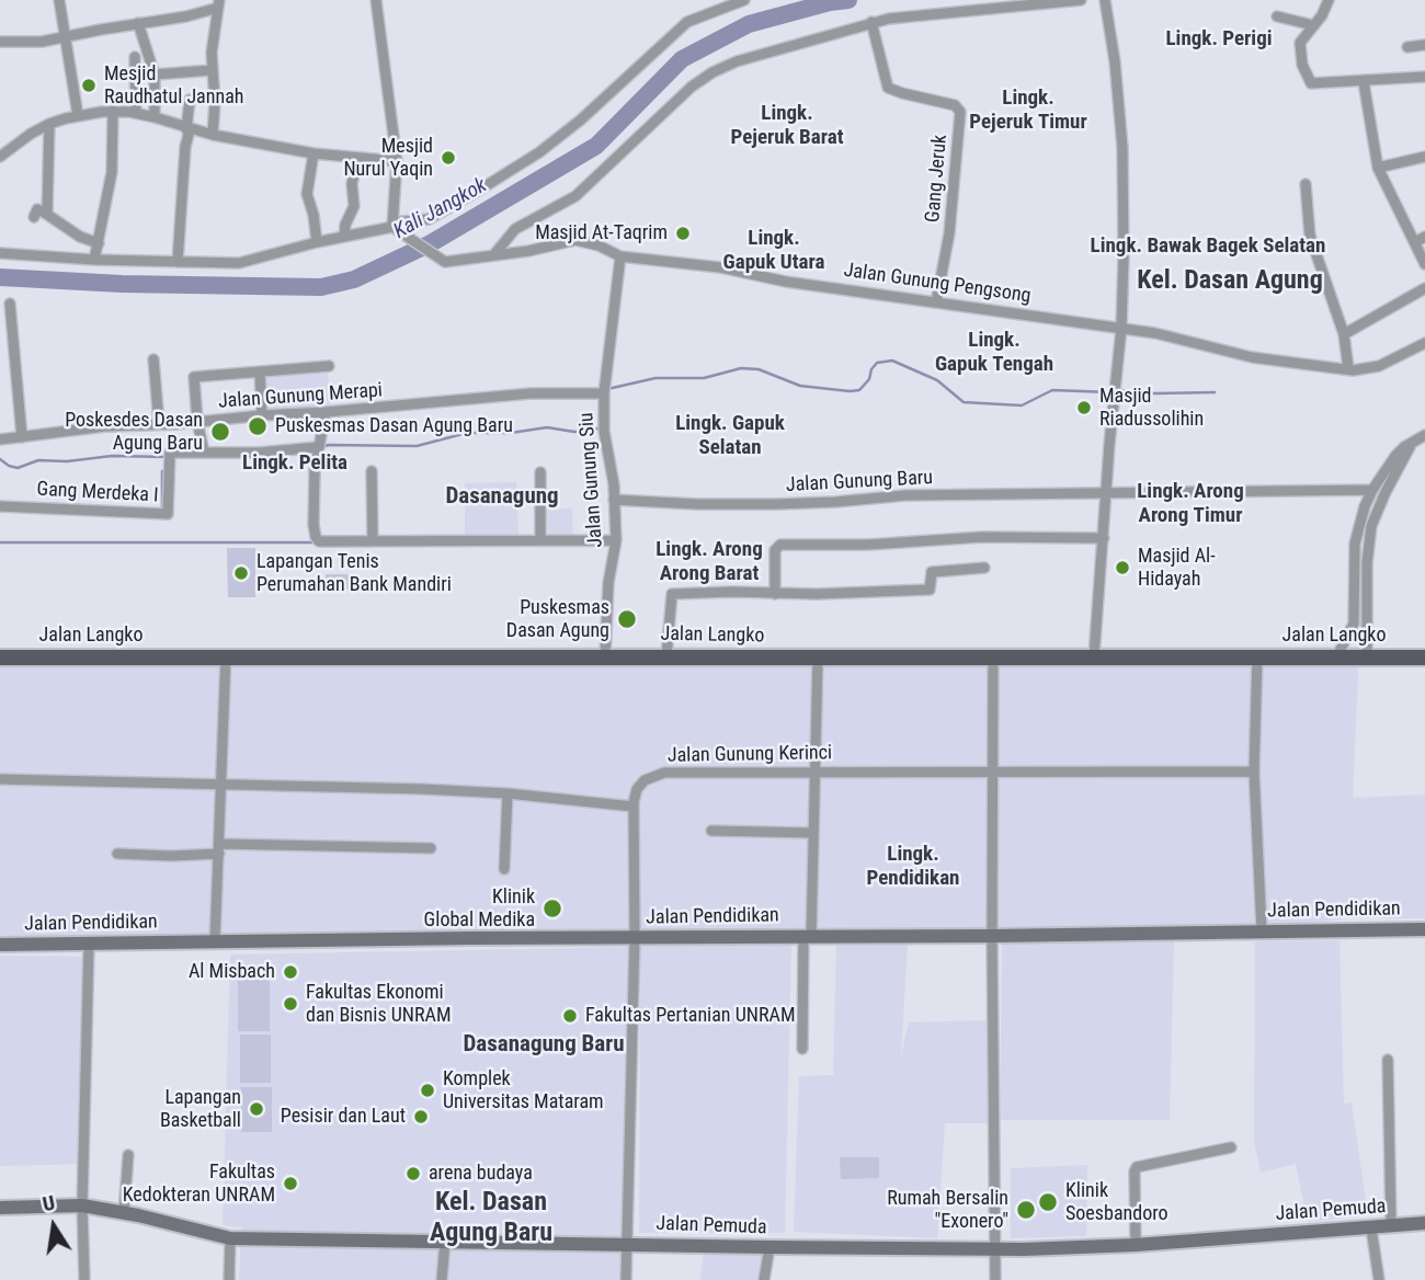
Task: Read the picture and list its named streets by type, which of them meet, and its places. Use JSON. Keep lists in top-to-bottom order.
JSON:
{
  "streets": {
    "main road": ["Jalan Langko"],
    "street": [
      "Gang Jeruk",
      "Jalan Gunung Pengsong",
      "Jalan Gunung Merapi",
      "Jalan Gunung Siu",
      "Jalan Gunung Baru",
      "Gang Merdeka I",
      "Jalan Gunung Kerinci",
      "Jalan Pendidikan",
      "Jalan Pemuda"
    ]
  },
  "crossings": [
    ["Gang Jeruk", "Jalan Gunung Pengsong"],
    ["Jalan Gunung Pengsong", "Jalan Gunung Siu"],
    ["Jalan Gunung Merapi", "Jalan Gunung Siu"],
    ["Jalan Gunung Siu", "Jalan Gunung Baru"],
    ["Jalan Gunung Siu", "Jalan Langko"]
  ],
  "districts": [
    "Lingk. Perigi",
    "Lingk. Pejeruk Timur",
    "Lingk. Pejeruk Barat",
    "Lingk. Gapuk Utara",
    "Lingk. Bawak Bagek Selatan",
    "Kel. Dasan Agung",
    "Lingk. Gapuk Tengah",
    "Lingk. Gapuk Selatan",
    "Lingk. Pelita",
    "Lingk. Arong Arong Timur",
    "Dasanagung",
    "Lingk. Arong Arong Barat",
    "Lingk. Pendidikan",
    "Dasanagung Baru",
    "Kel. Dasan Agung Baru"
  ],
  "water": ["Kali Jangkok"],
  "places": [
    "Mesjid Raudhatul Jannah",
    "Mesjid Nurul Yaqin",
    "Masjid At-Taqrim",
    "Masjid Riadussolihin",
    "Puskesmas Dasan Agung Baru",
    "Poskesdes Dasan Agung Baru",
    "Masjid Al- Hidayah",
    "Lapangan Tenis Perumahan Bank Mandiri",
    "Puskesmas Dasan Agung",
    "Klinik Global Medika",
    "Al Misbach",
    "Fakultas Ekonomi dan Bisnis UNRAM",
    "Fakultas Pertanian UNRAM",
    "Komplek Universitas Mataram",
    "Lapangan Basketball",
    "Pesisir dan Laut",
    "arena budaya",
    "Fakultas Kedokteran UNRAM",
    "Klinik Soesbandoro",
    "Rumah Bersalin \"Exonero\""
  ],
  "north": "top"
}
